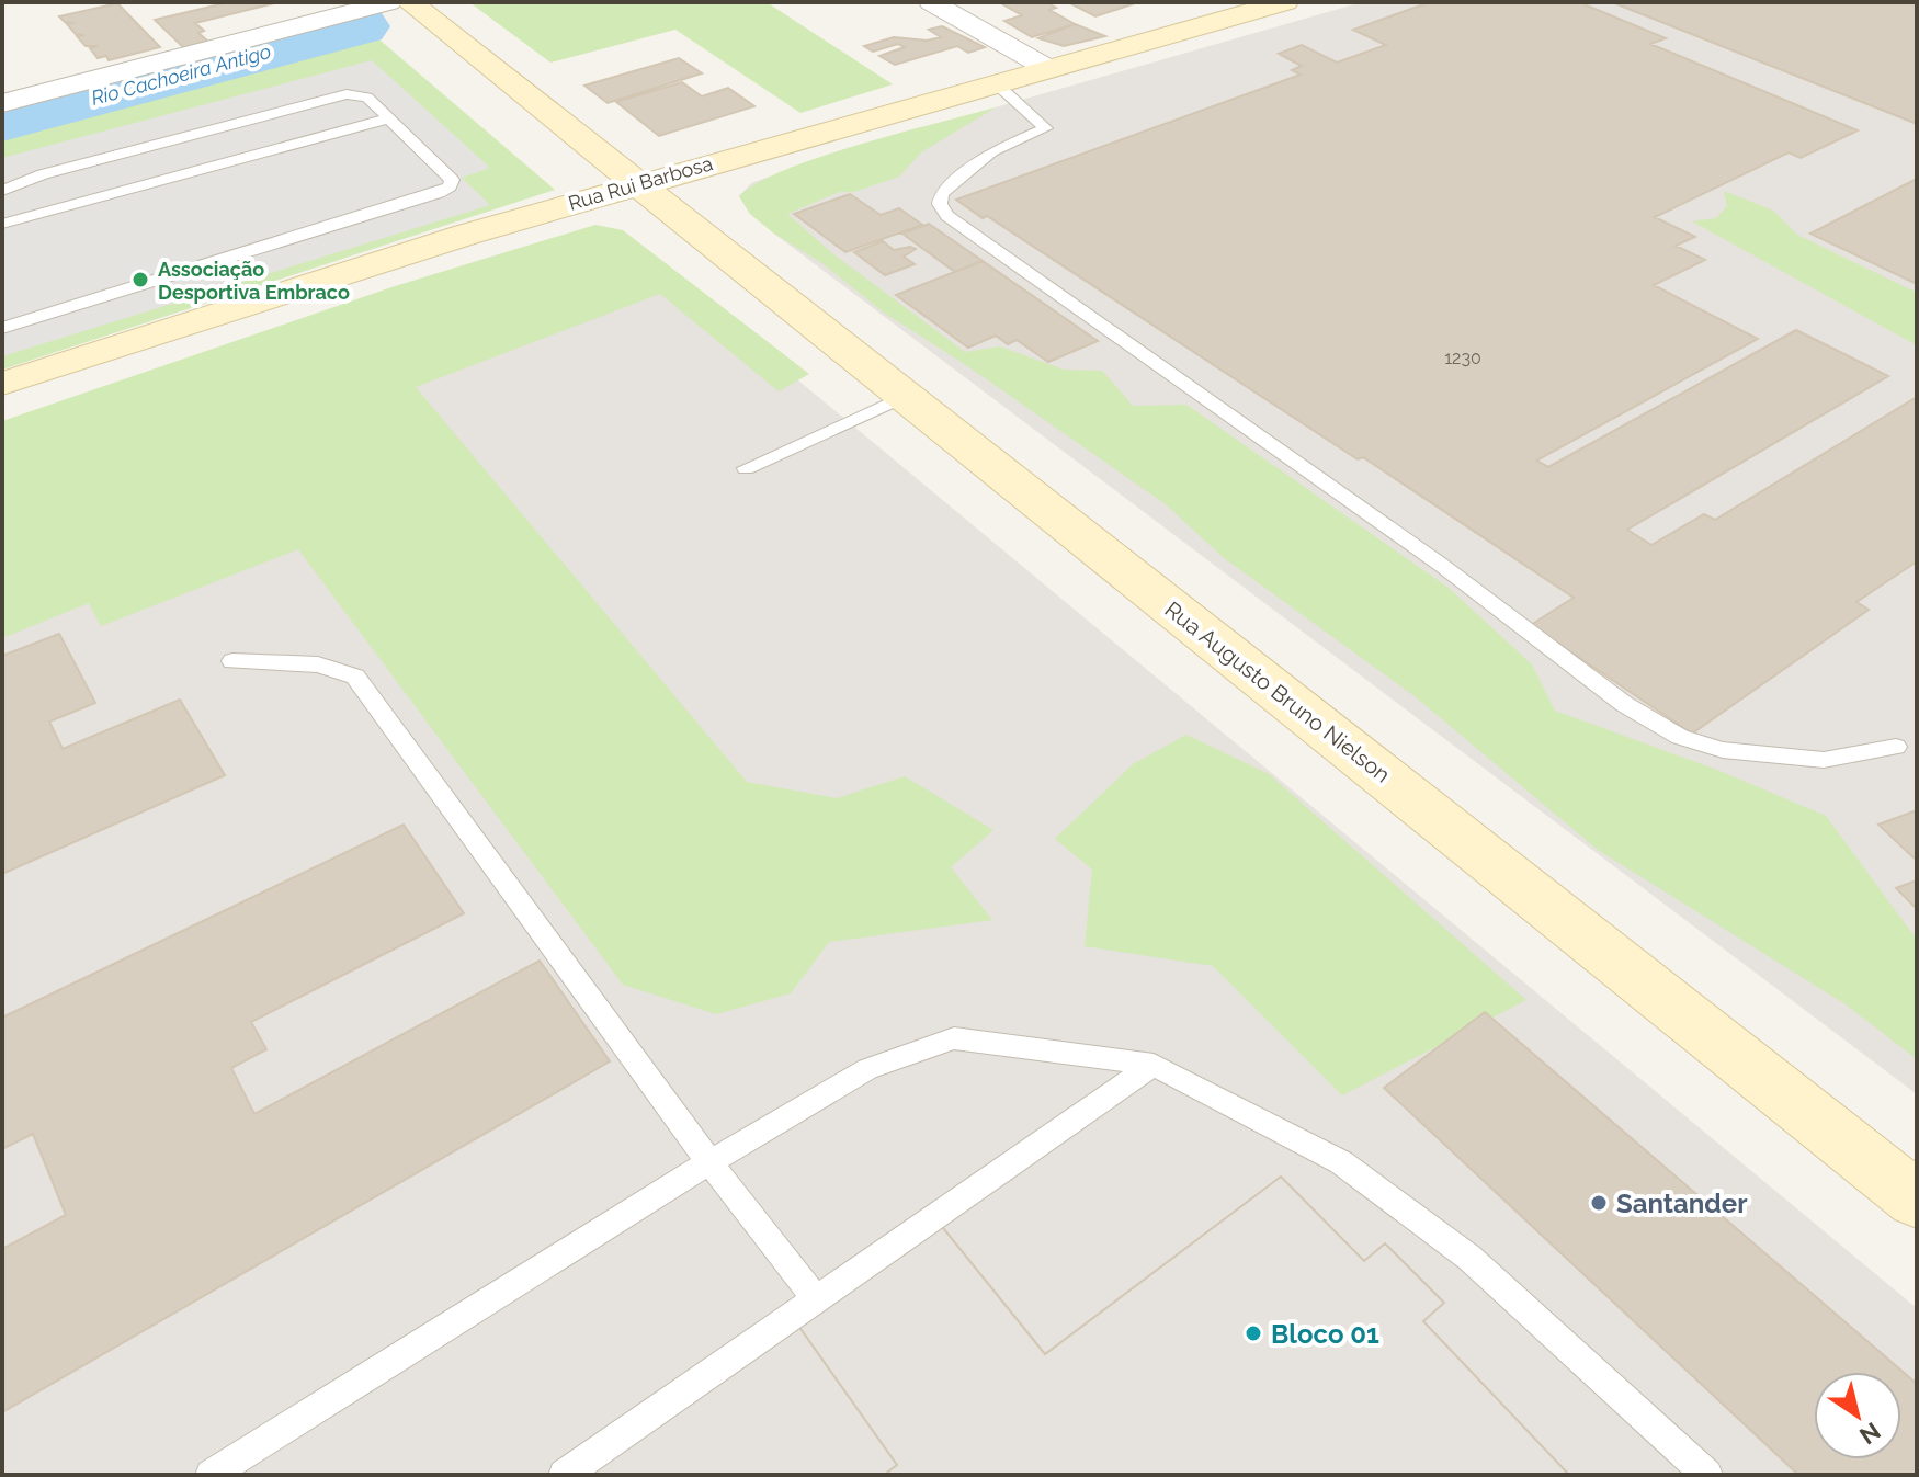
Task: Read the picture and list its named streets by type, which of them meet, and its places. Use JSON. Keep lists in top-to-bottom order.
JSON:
{
  "streets": {
    "main road": ["Rua Rui Barbosa", "Rua Augusto Bruno Nielson"]
  },
  "crossings": [
    ["Rua Rui Barbosa", "Rua Augusto Bruno Nielson"]
  ],
  "water": ["Rio Cachoeira Antigo"],
  "places": ["Associação Desportiva Embraco", "Santander", "Bloco 01"],
  "house_numbers": ["1230"],
  "north": "bottom right"
}
